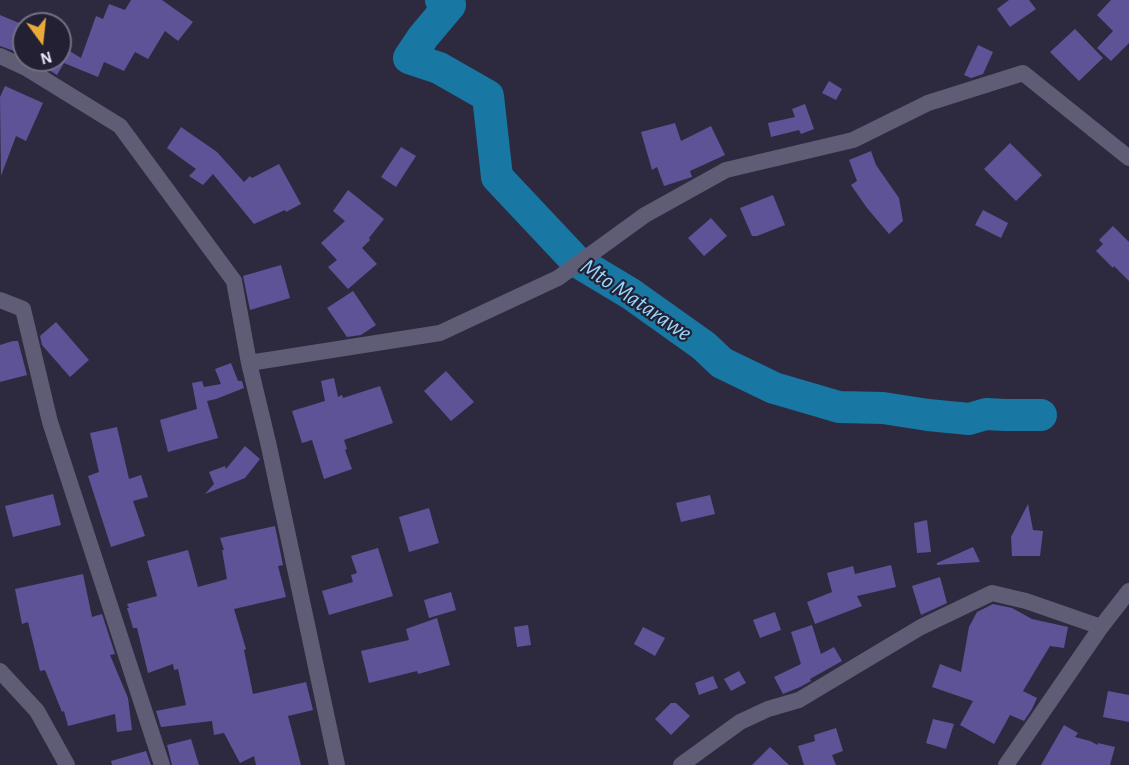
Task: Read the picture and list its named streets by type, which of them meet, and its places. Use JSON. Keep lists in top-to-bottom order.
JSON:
{
  "water": ["Mto Matarawe"],
  "north": "bottom"
}
